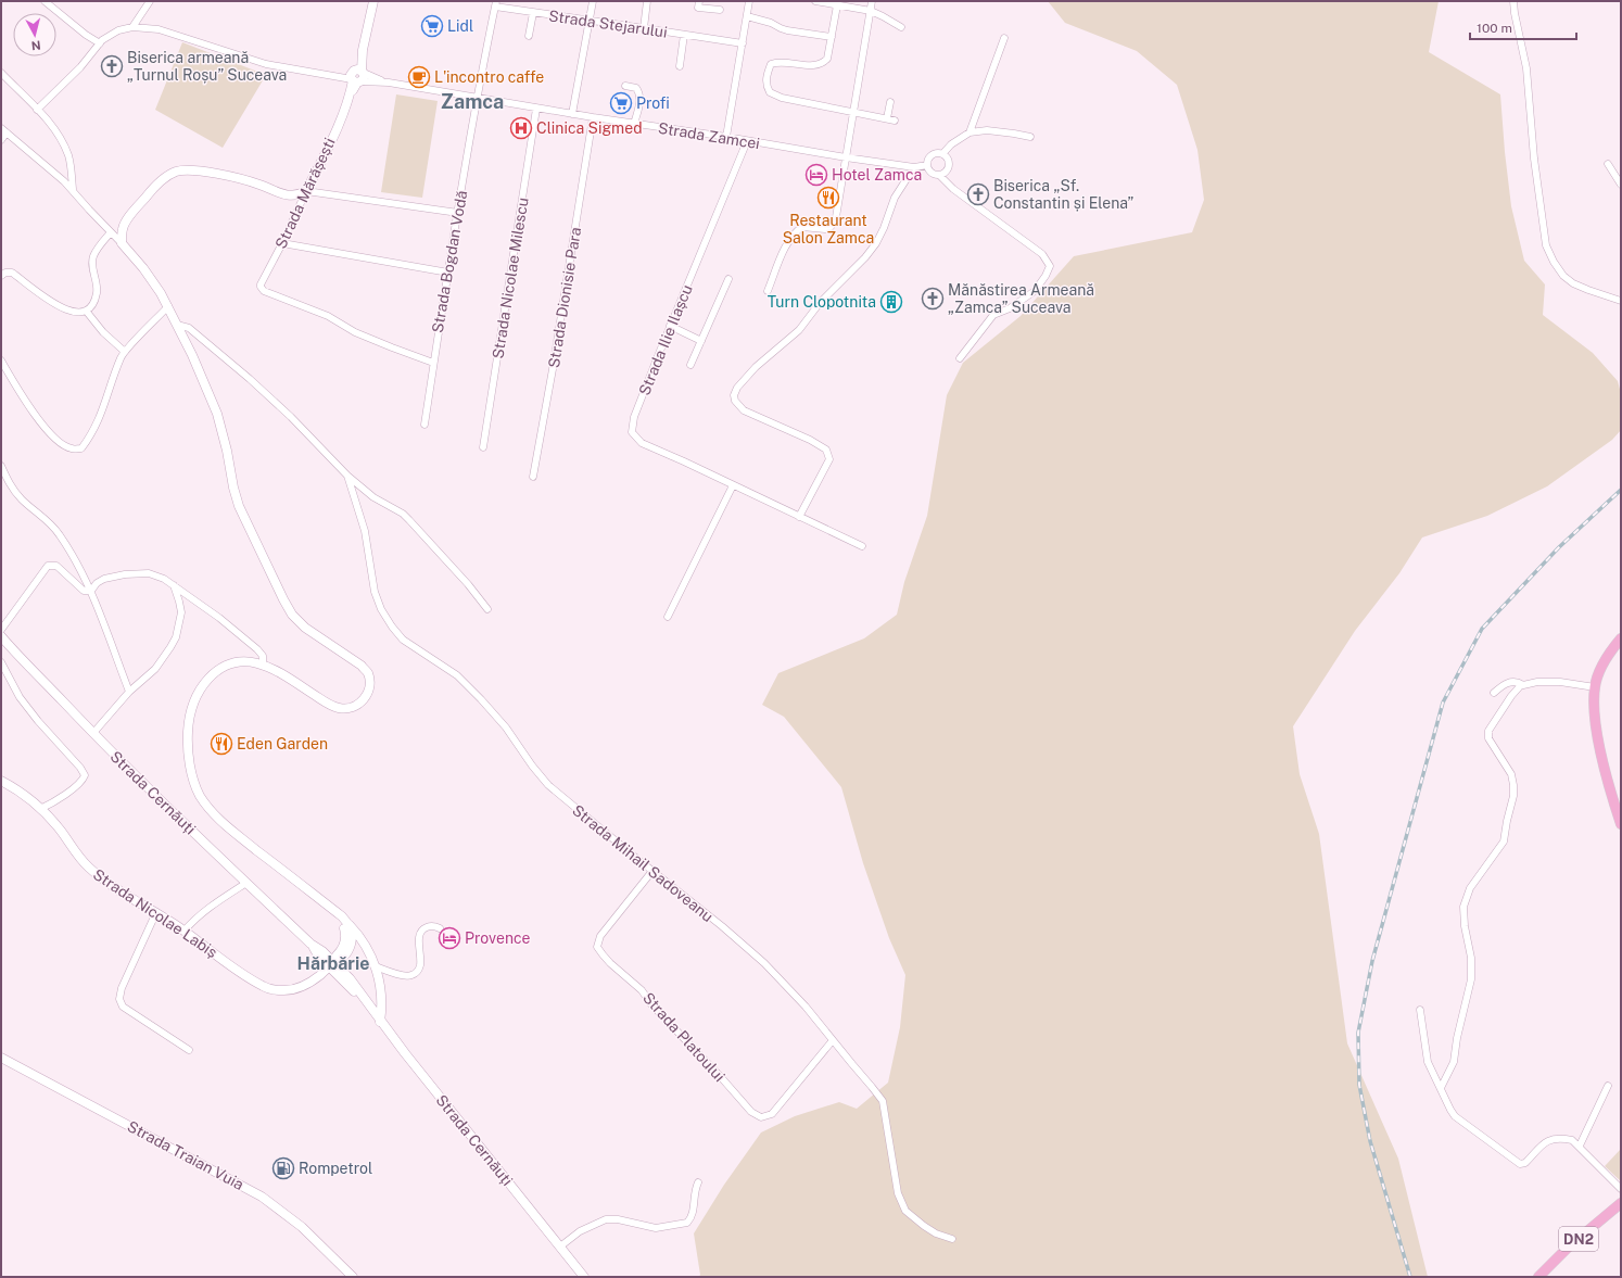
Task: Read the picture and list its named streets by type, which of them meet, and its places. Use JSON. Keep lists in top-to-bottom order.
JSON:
{
  "streets": {
    "main road": ["DN2"],
    "street": [
      "Strada Stejarului",
      "Strada Zamcei",
      "Strada Mărășești",
      "Strada Bogdan Vodă",
      "Strada Nicolae Milescu",
      "Strada Dionisie Para",
      "Strada Ilie Ilașcu",
      "Strada Cernăuți",
      "Strada Mihail Sadoveanu",
      "Strada Nicolae Labiș",
      "Strada Platoului",
      "Strada Traian Vuia"
    ]
  },
  "crossings": [
    ["Strada Stejarului", "Strada Bogdan Vodă"],
    ["Strada Zamcei", "Strada Mărășești"],
    ["Strada Zamcei", "Strada Bogdan Vodă"],
    ["Strada Zamcei", "Strada Nicolae Milescu"],
    ["Strada Zamcei", "Strada Dionisie Para"],
    ["Strada Zamcei", "Strada Ilie Ilașcu"],
    ["Strada Mărășești", "Strada Bogdan Vodă"],
    ["Strada Cernăuți", "Strada Nicolae Labiș"],
    ["Strada Mihail Sadoveanu", "Strada Platoului"]
  ],
  "districts": ["Zamca", "Hărbărie"],
  "places": {
    "supermarket": ["Lidl", "Profi"],
    "church": ["Biserica armeană „Turnul Roșu” Suceava", "Biserica „Sf. Constantin și Elena”", "Mănăstirea Armeană „Zamca” Suceava"],
    "cafe": ["L'incontro caffe"],
    "hospital": ["Clinica Sigmed"],
    "hotel": ["Hotel Zamca", "Provence"],
    "restaurant": ["Restaurant Salon Zamca", "Eden Garden"],
    "building": ["Turn Clopotnita"],
    "fuel station": ["Rompetrol"]
  },
  "scale_bar": "100 m",
  "north": "bottom"
}
